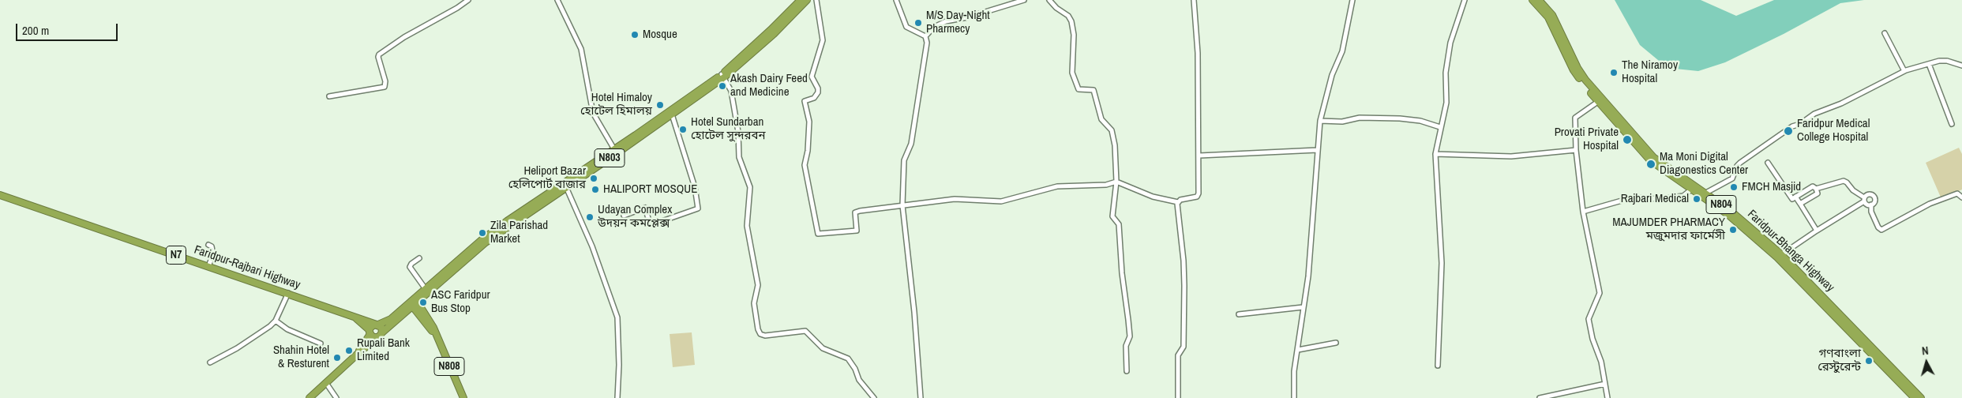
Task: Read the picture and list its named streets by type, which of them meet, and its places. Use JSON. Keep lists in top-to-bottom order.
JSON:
{
  "streets": {
    "highway": [
      "N803",
      "N804",
      "Faridpur-Bhanga Highway",
      "N7",
      "Faridpur-Rajbari Highway",
      "N808"
    ]
  },
  "crossings": [
    ["N803", "N7"],
    ["N803", "Faridpur-Rajbari Highway"],
    ["N803", "N808"],
    ["N7", "Faridpur-Rajbari Highway"]
  ],
  "places": [
    "M/S Day-Night Pharmecy",
    "Mosque",
    "The Niramoy Hospital",
    "Akash Dairy Feed and Medicine",
    "Hotel Himaloy হোটেল হিমালয়",
    "Hotel Sundarban হোটেল সুন্দরবন",
    "Faridpur Medical College Hospital",
    "Provati Private Hospital",
    "Ma Moni Digital Diagonestics Center",
    "Heliport Bazar হেলিপোর্ট বাজার",
    "FMCH Masjid",
    "HALIPORT MOSQUE",
    "Rajbari Medical",
    "Udayan Complex উদয়ন কমপ্লেক্স",
    "MAJUMDER PHARMACY মজুমদার ফার্মেসী",
    "Zila Parishad Market",
    "ASC Faridpur Bus Stop",
    "Rupali Bank Limited",
    "Shahin Hotel & Resturent",
    "গণবাংলা রেস্টুরেন্ট"
  ],
  "scale_bar": "200 m",
  "north": "top"
}
